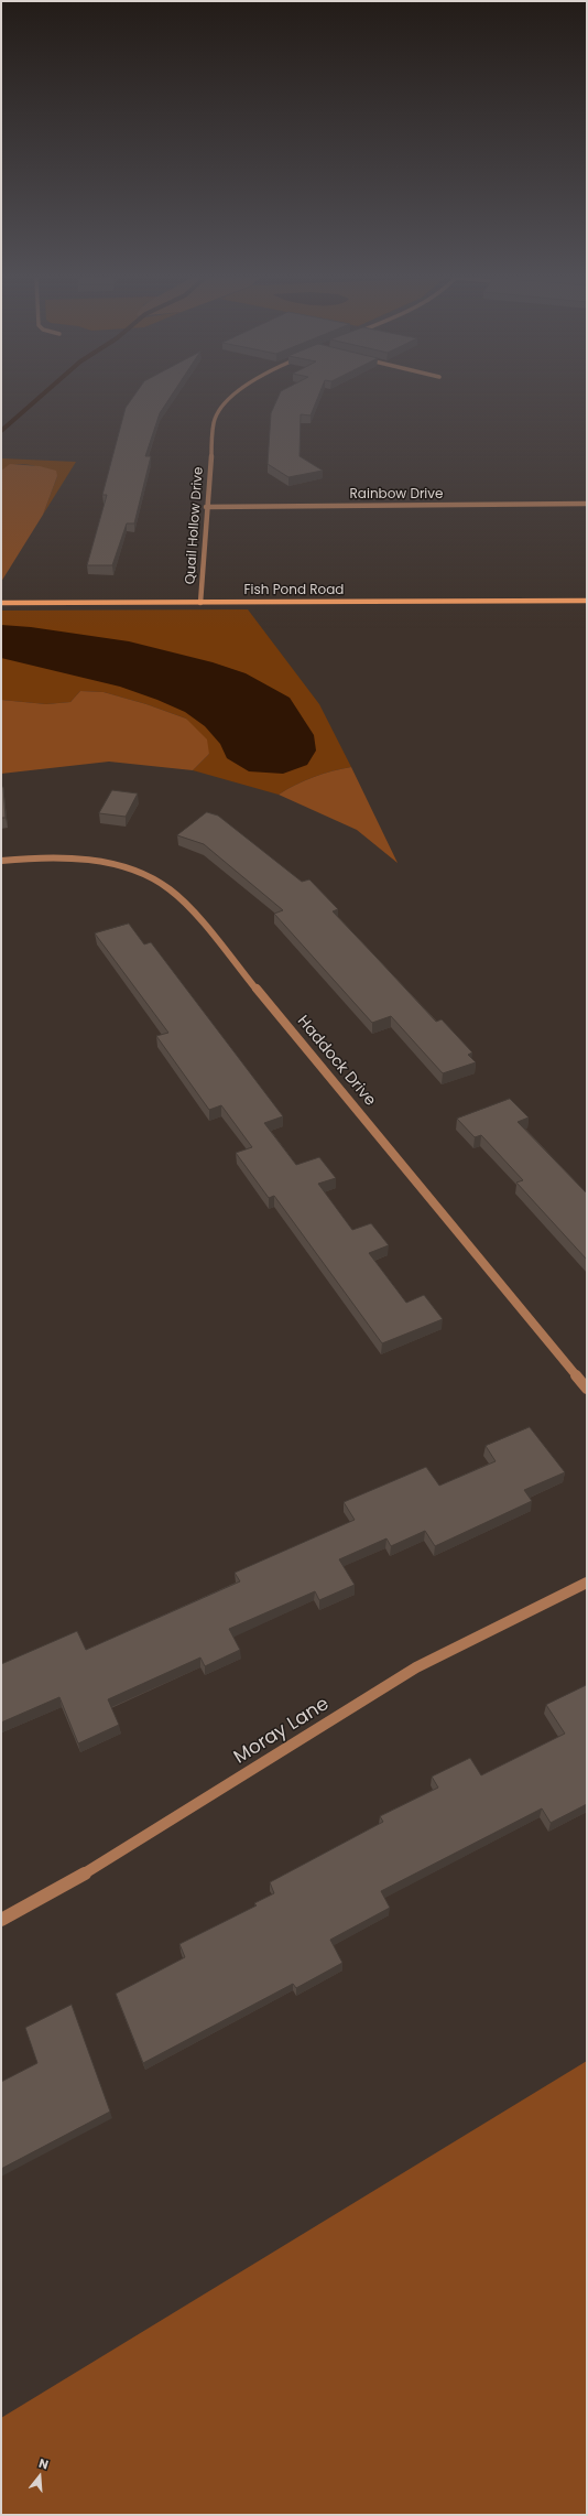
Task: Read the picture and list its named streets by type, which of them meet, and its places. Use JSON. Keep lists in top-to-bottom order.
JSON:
{
  "streets": {
    "street": [
      "Rainbow Drive",
      "Quail Hollow Drive",
      "Fish Pond Road",
      "Haddock Drive",
      "Moray Lane"
    ]
  },
  "crossings": [
    ["Rainbow Drive", "Quail Hollow Drive"],
    ["Quail Hollow Drive", "Fish Pond Road"]
  ],
  "north": "top"
}
